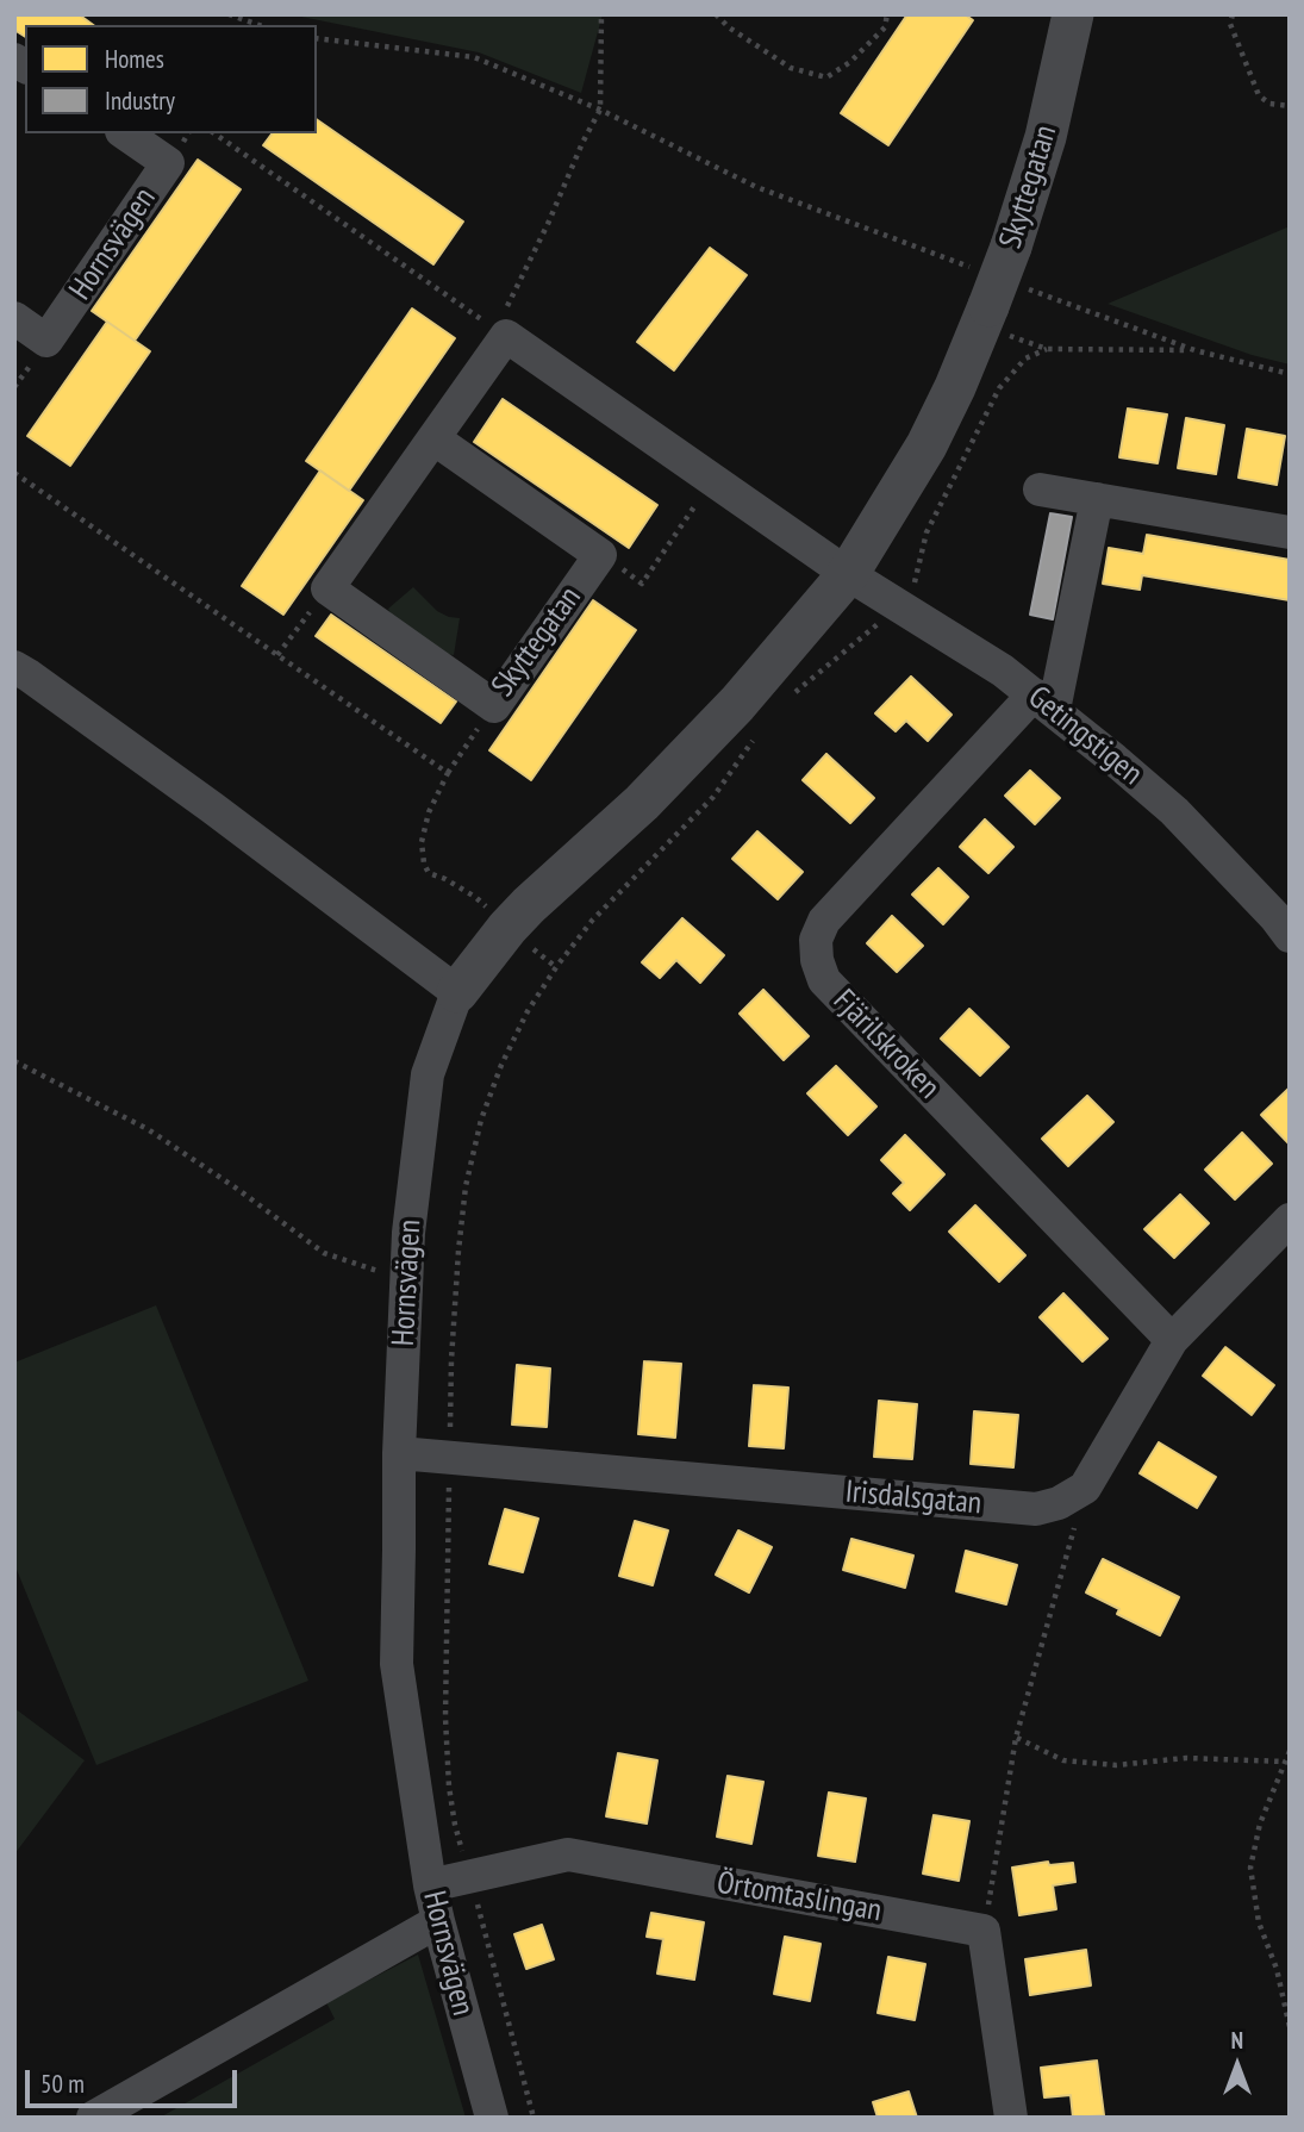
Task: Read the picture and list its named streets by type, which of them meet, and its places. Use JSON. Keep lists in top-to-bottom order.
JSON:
{
  "streets": {
    "street": [
      "Skyttegatan",
      "Hornsvägen",
      "Getingstigen",
      "Fjärilskroken",
      "Irisdalsgatan",
      "Örtomtaslingan"
    ]
  },
  "crossings": [
    ["Skyttegatan", "Hornsvägen"],
    ["Skyttegatan", "Getingstigen"],
    ["Hornsvägen", "Irisdalsgatan"],
    ["Hornsvägen", "Örtomtaslingan"],
    ["Getingstigen", "Fjärilskroken"]
  ],
  "legend": ["Homes", "Industry"],
  "scale_bar": "50 m",
  "north": "top"
}
